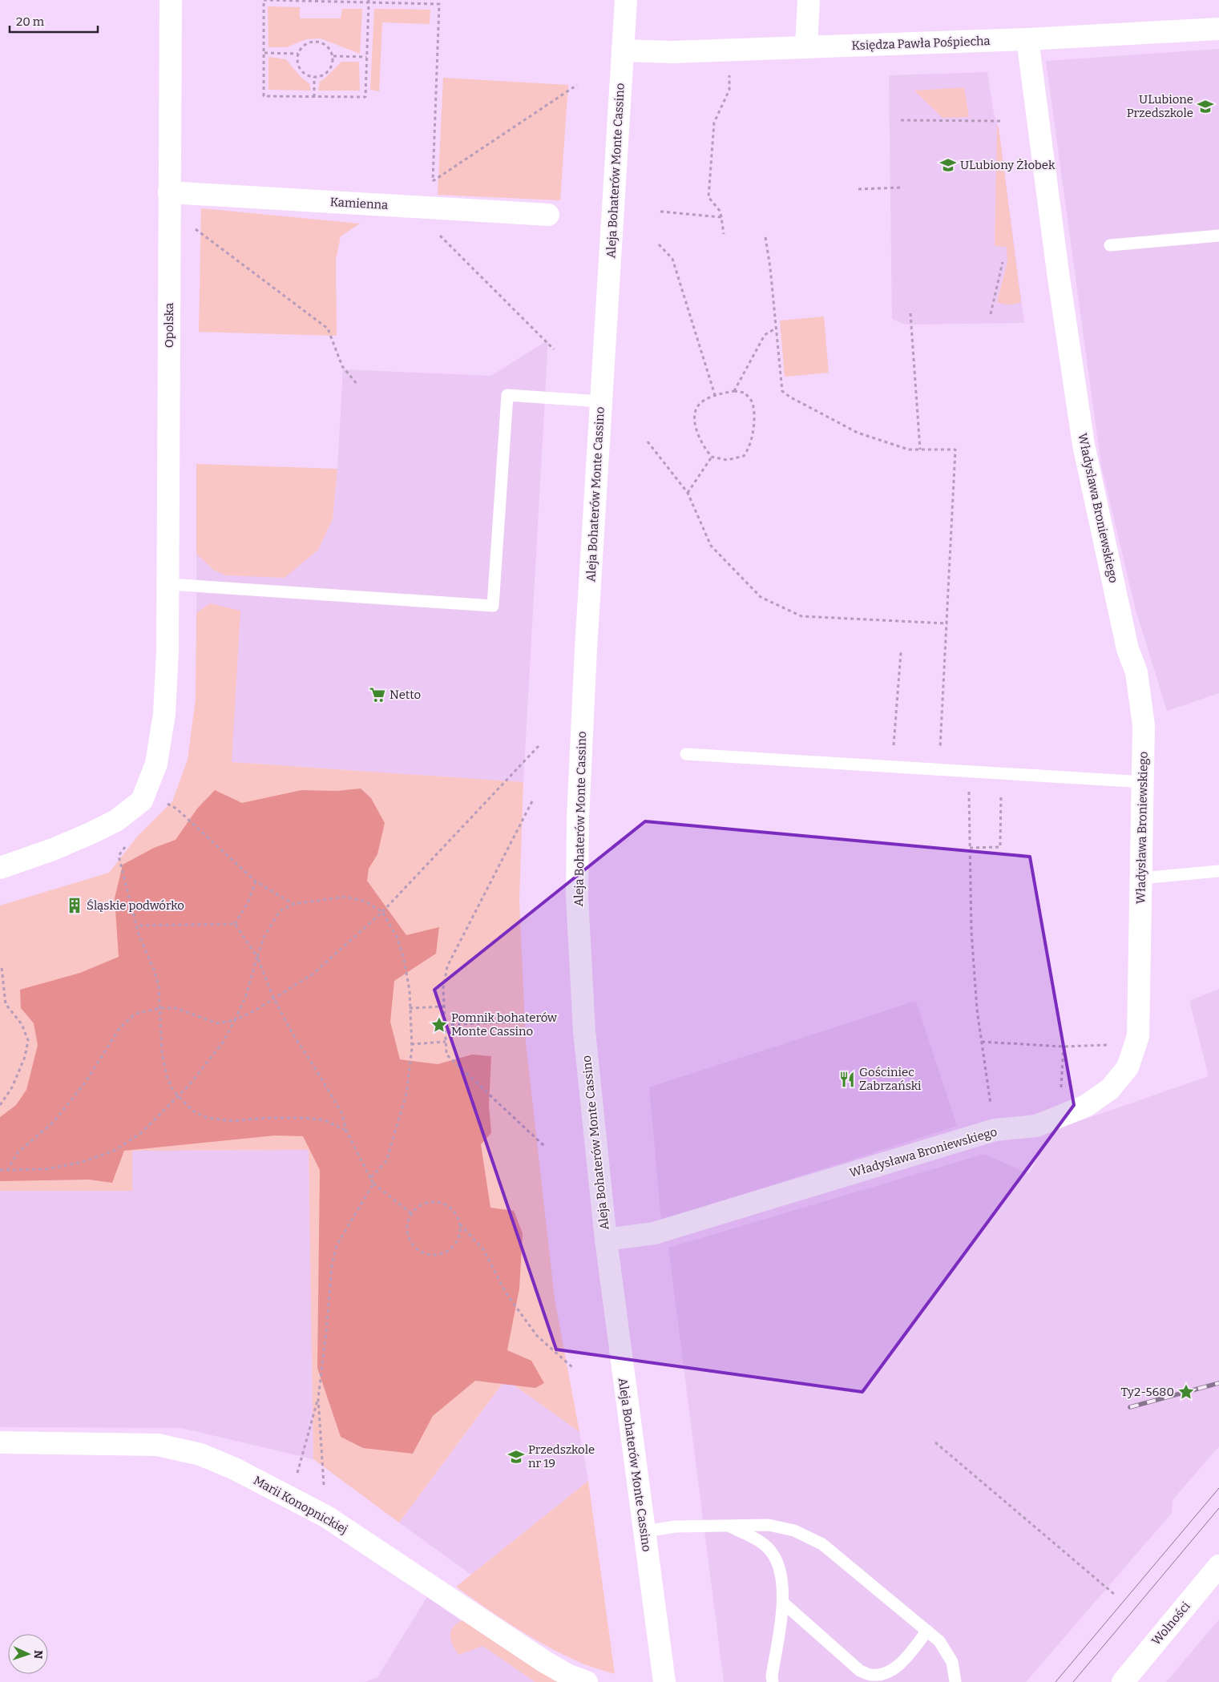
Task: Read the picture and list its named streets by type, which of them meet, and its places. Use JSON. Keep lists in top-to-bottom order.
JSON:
{
  "streets": {
    "street": [
      "Księdza Pawła Pośpiecha",
      "Aleja Bohaterów Monte Cassino",
      "Kamienna",
      "Opolska",
      "Władysława Broniewskiego",
      "Marii Konopnickiej",
      "Wolności"
    ]
  },
  "crossings": [
    ["Księdza Pawła Pośpiecha", "Aleja Bohaterów Monte Cassino"],
    ["Księdza Pawła Pośpiecha", "Władysława Broniewskiego"],
    ["Aleja Bohaterów Monte Cassino", "Władysława Broniewskiego"],
    ["Kamienna", "Opolska"]
  ],
  "places": {
    "school or university": ["ULubione Przedszkole", "ULubiony Żłobek", "Przedszkole nr 19"],
    "supermarket": ["Netto"],
    "building": ["Śląskie podwórko"],
    "place": ["Pomnik bohaterów Monte Cassino", "Ty2-5680"],
    "restaurant": ["Gościniec Zabrzański"]
  },
  "scale_bar": "20 m",
  "north": "right"
}
